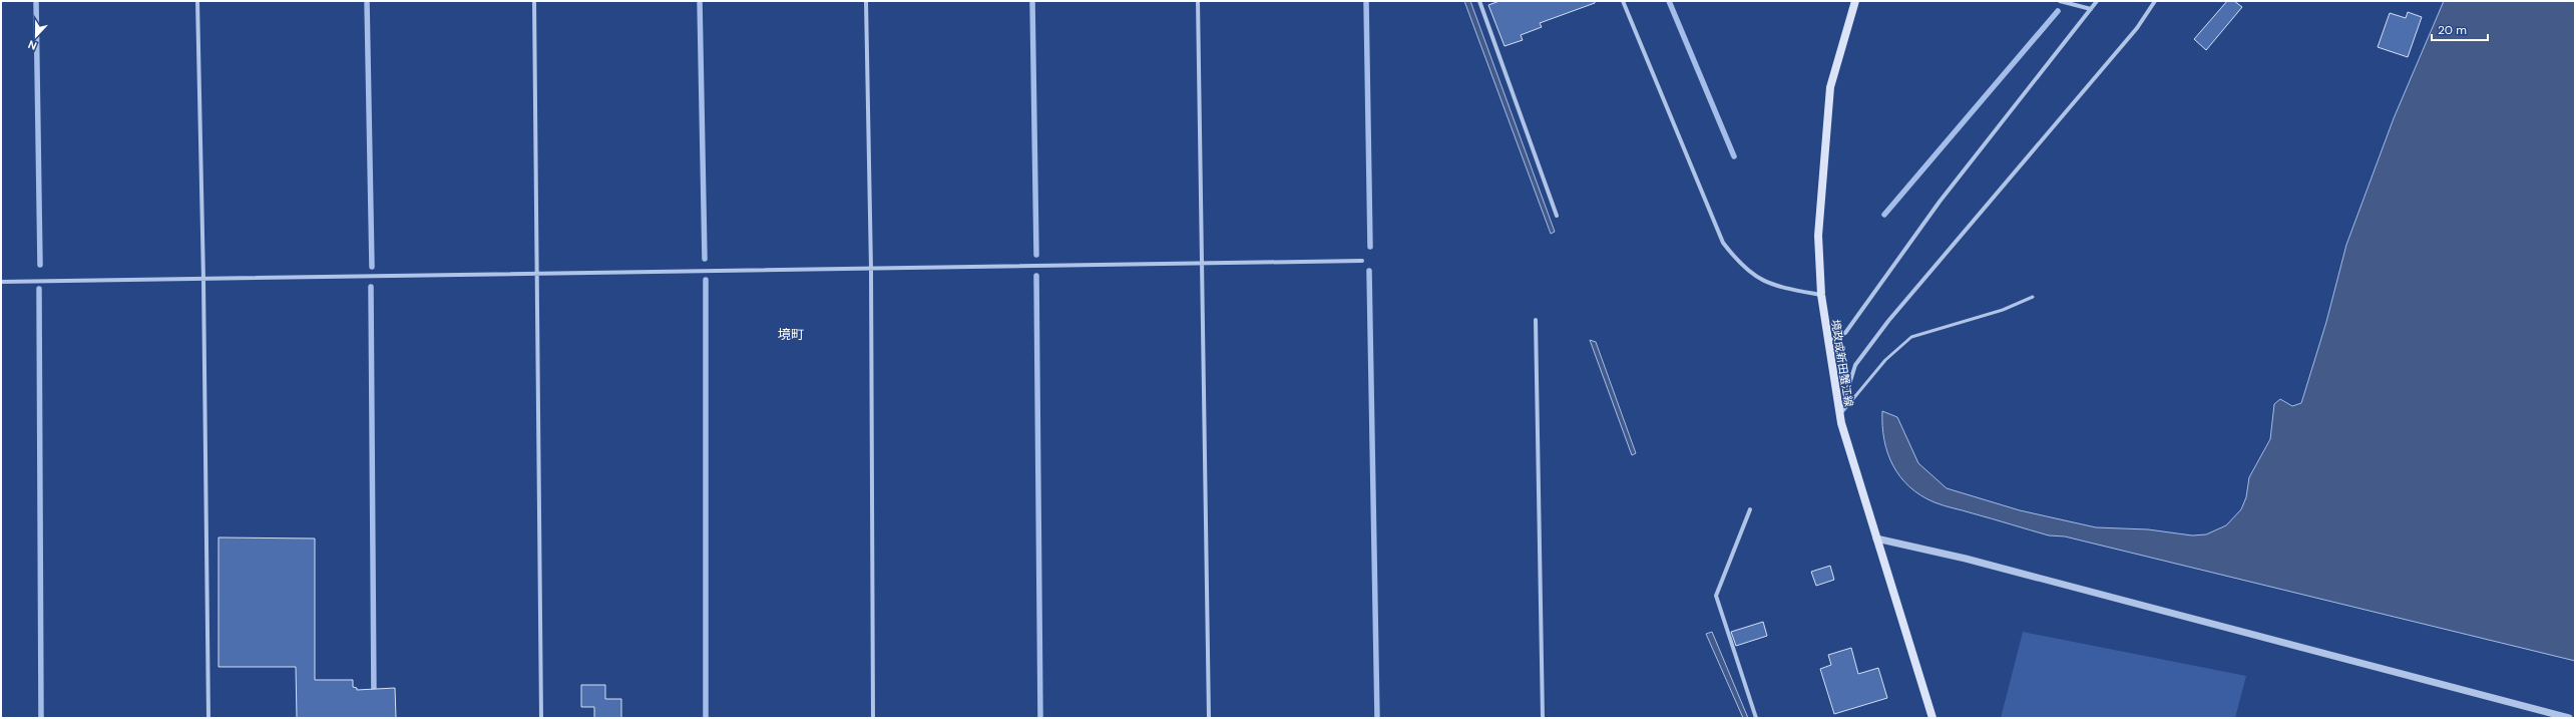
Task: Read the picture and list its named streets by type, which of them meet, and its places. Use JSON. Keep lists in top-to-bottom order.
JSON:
{
  "streets": {
    "main road": ["境政成新田蟹江線"]
  },
  "districts": ["境町"],
  "scale_bar": "20 m",
  "north": "bottom"
}
